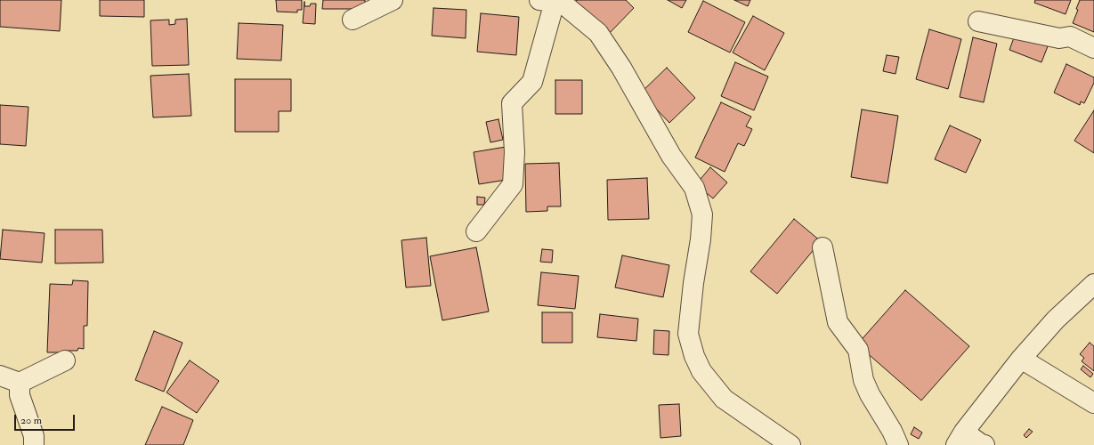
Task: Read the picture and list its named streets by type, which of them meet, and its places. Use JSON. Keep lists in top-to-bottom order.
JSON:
{
  "scale_bar": "20 m"
}
